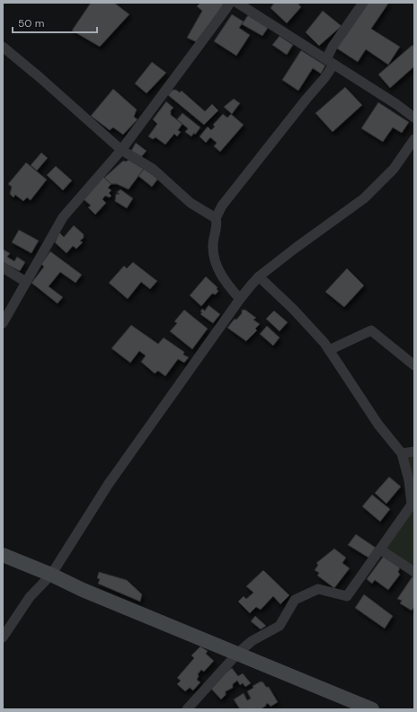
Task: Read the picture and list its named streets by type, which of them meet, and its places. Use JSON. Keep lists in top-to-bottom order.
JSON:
{
  "scale_bar": "50 m"
}
